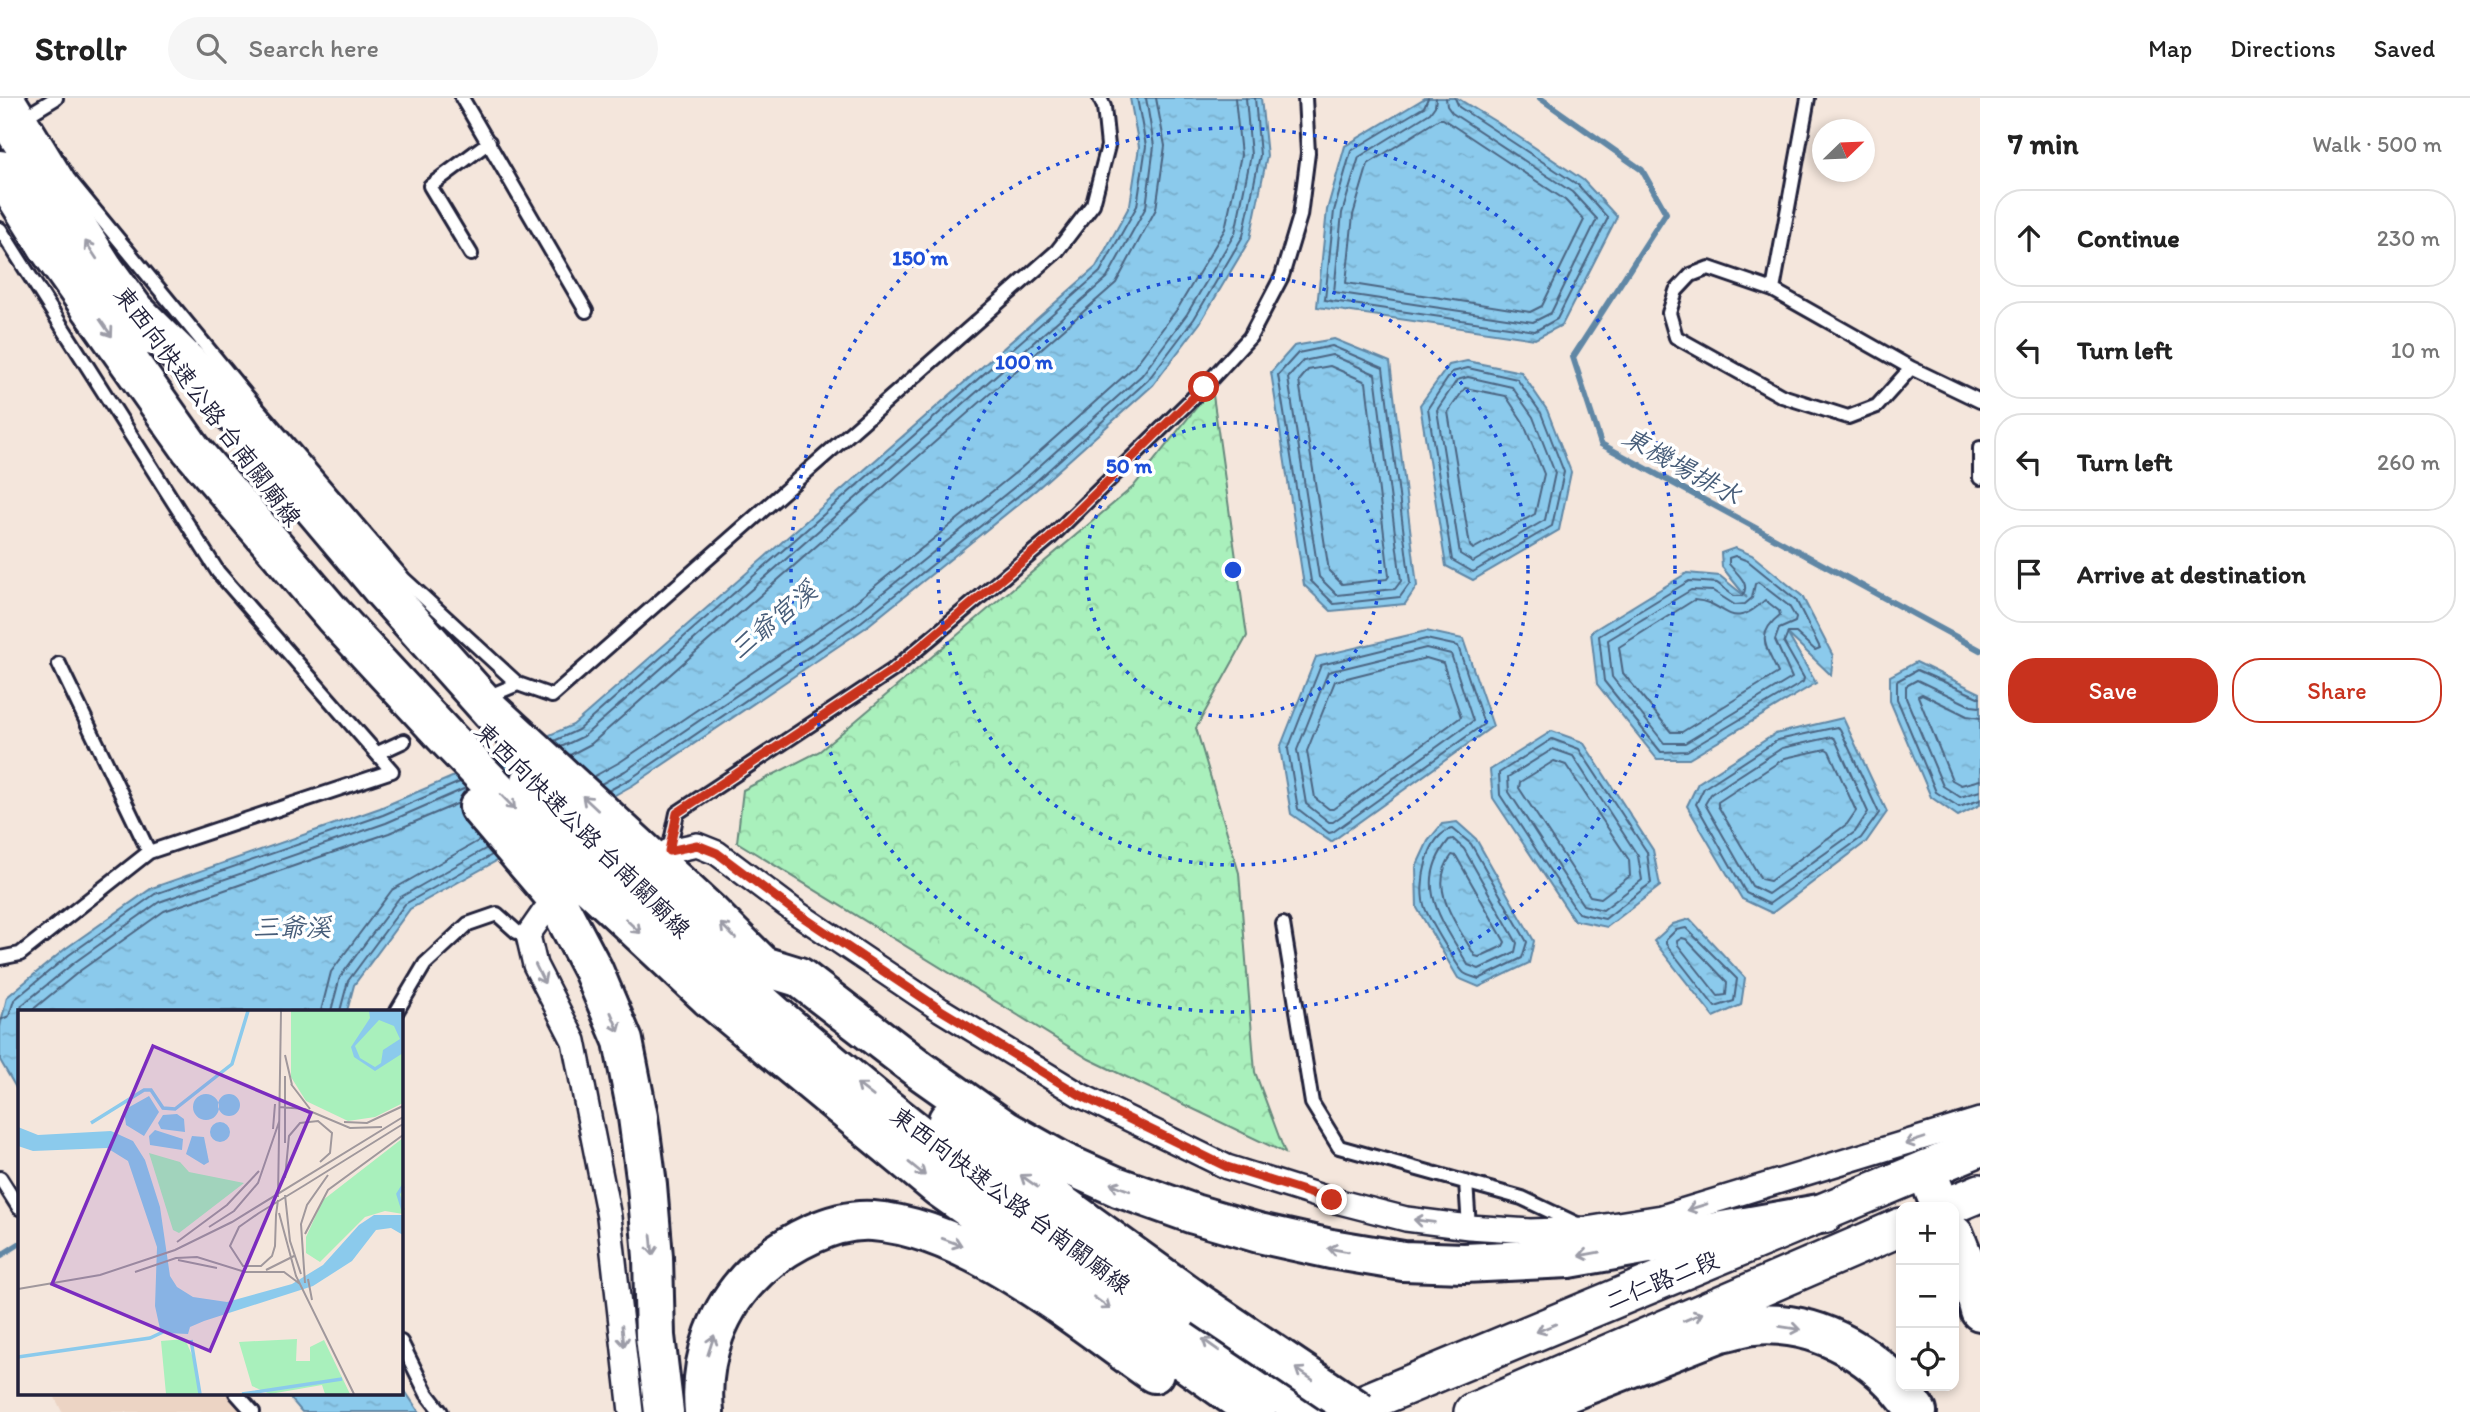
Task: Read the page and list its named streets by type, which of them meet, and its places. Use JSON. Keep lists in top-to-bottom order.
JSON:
{
  "streets": {
    "highway": ["東西向快速公路 台南關廟線"],
    "main road": ["二仁路二段"]
  },
  "water": ["東機場排水", "三爺宮溪", "三爺溪"],
  "north": "top right",
  "page": {
    "header": "Strollr",
    "search": "Search here",
    "nav": ["Map", "Directions", "Saved"],
    "heading": ["7 min", "Walk · 500 m"],
    "list": [
      ["Continue", "230 m"],
      ["Turn left", "10 m"],
      ["Turn left", "260 m"],
      "Arrive at destination"
    ],
    "buttons": ["Save", "Share"],
    "map_buttons": ["+", "−"]
  },
  "rings": ["150 m", "100 m", "50 m"]
}
